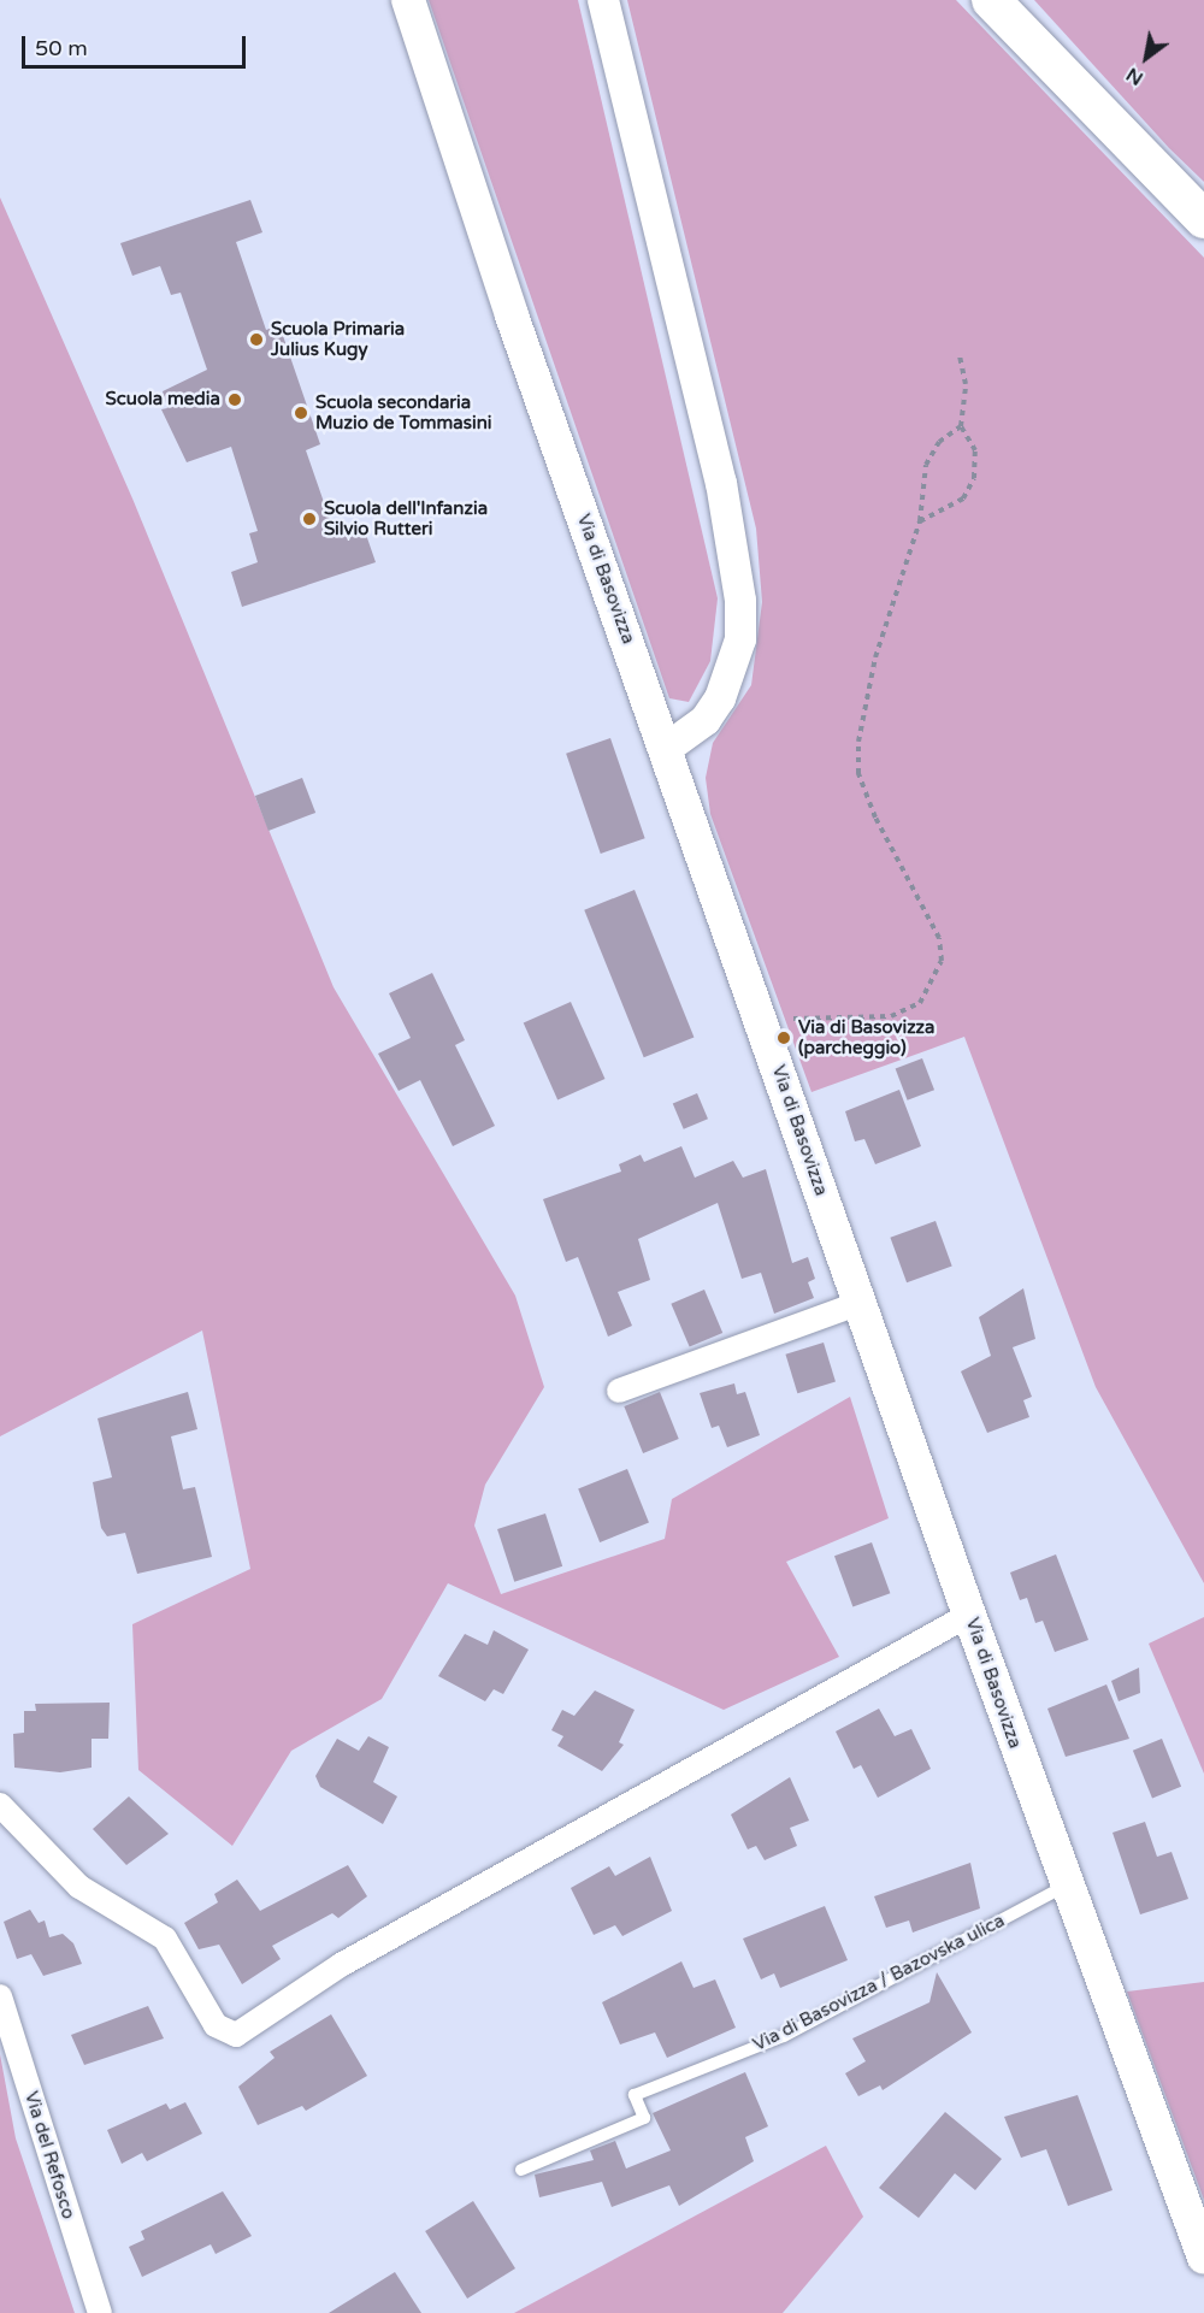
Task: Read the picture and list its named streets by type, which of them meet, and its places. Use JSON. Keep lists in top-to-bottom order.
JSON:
{
  "streets": {
    "main road": ["Via di Basovizza"],
    "street": ["Via del Refosco"],
    "lane": ["Via di Basovizza / Bazovska ulica"]
  },
  "crossings": [
    ["Via di Basovizza", "Via di Basovizza / Bazovska ulica"]
  ],
  "places": [
    "Scuola Primaria Julius Kugy",
    "Scuola media",
    "Scuola secondaria Muzio de Tommasini",
    "Scuola dell'Infanzia Silvio Rutteri",
    "Via di Basovizza (parcheggio)"
  ],
  "scale_bar": "50 m",
  "north": "bottom left"
}
